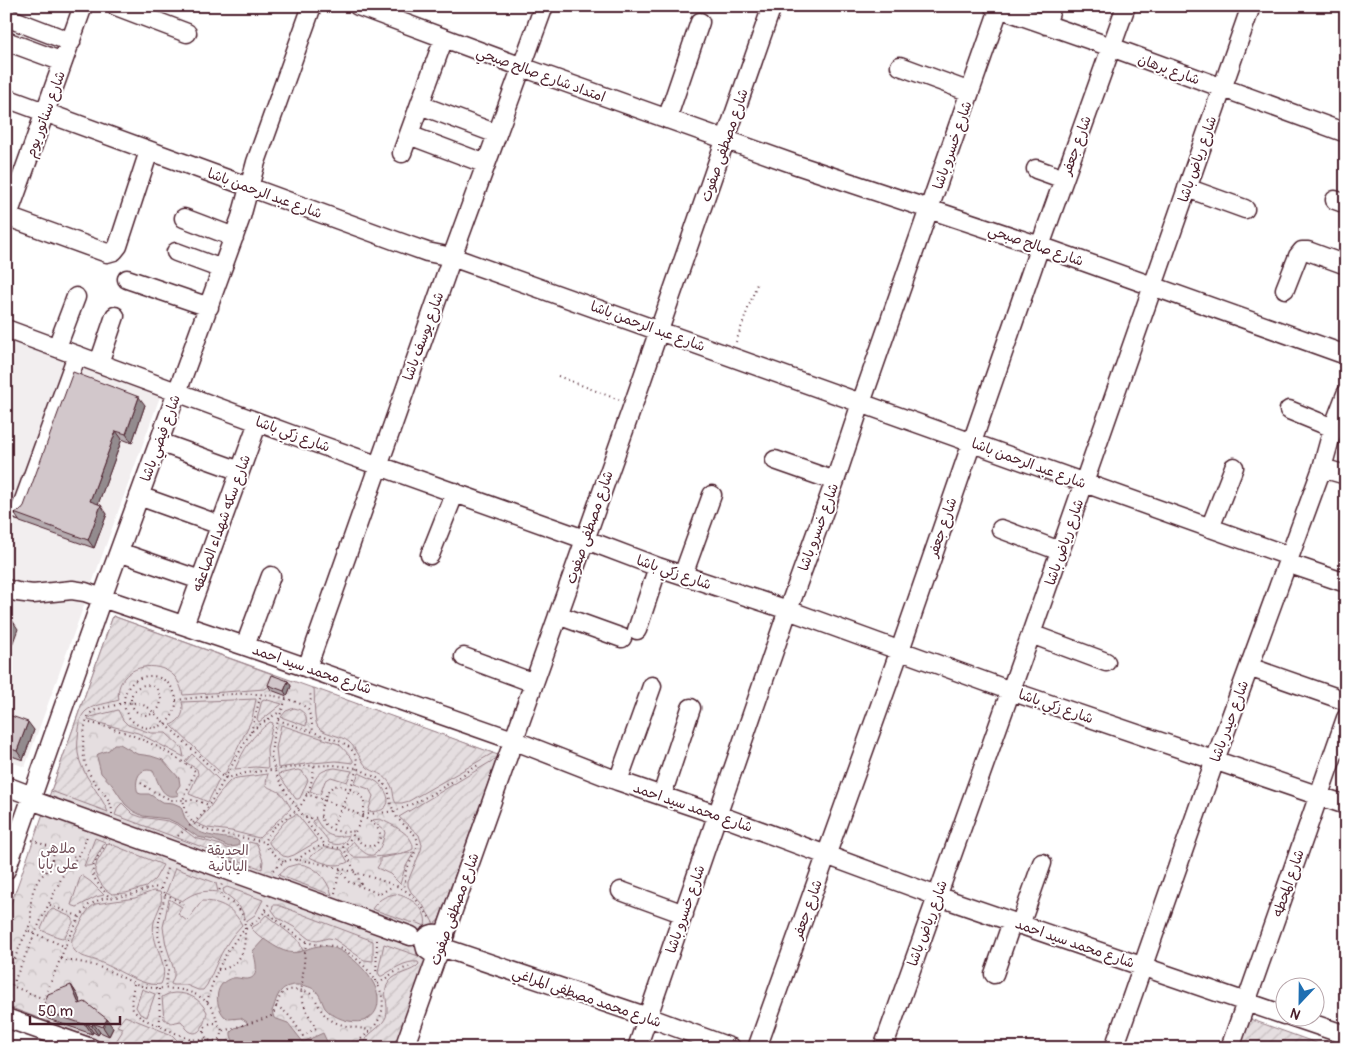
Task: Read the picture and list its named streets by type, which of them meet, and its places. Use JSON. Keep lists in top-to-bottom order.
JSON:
{
  "streets": {
    "street": [
      "شارع برهان",
      "امتداد شارع صالح صبحي",
      "شارع سناتور يوم",
      "شارع مصطفى صفوت",
      "شارع خسرو باشا",
      "شارع جعفر",
      "شارع رياض باشا",
      "شارع عبد الرحمن باشا",
      "شارع صالح صبحي",
      "شارع يوسف باشا",
      "شارع زكي باشا",
      "شارع فيضي باشا",
      "شارع سكه شهداء الصاعقه",
      "شارع محمد سيد احمد",
      "شارع حيدر باشا",
      "شارع المحطه",
      "شارع محمد مصطفى المراغي"
    ]
  },
  "crossings": [
    ["شارع برهان", "شارع خسرو باشا"],
    ["شارع برهان", "شارع جعفر"],
    ["شارع برهان", "شارع رياض باشا"],
    ["امتداد شارع صالح صبحي", "شارع مصطفى صفوت"],
    ["امتداد شارع صالح صبحي", "شارع صالح صبحي"],
    ["امتداد شارع صالح صبحي", "شارع يوسف باشا"],
    ["شارع سناتور يوم", "شارع عبد الرحمن باشا"],
    ["شارع مصطفى صفوت", "شارع عبد الرحمن باشا"],
    ["شارع مصطفى صفوت", "شارع صالح صبحي"],
    ["شارع مصطفى صفوت", "شارع زكي باشا"],
    ["شارع مصطفى صفوت", "شارع محمد سيد احمد"],
    ["شارع مصطفى صفوت", "شارع محمد مصطفى المراغي"],
    ["شارع خسرو باشا", "شارع عبد الرحمن باشا"],
    ["شارع خسرو باشا", "شارع صالح صبحي"],
    ["شارع خسرو باشا", "شارع زكي باشا"],
    ["شارع خسرو باشا", "شارع محمد سيد احمد"],
    ["شارع خسرو باشا", "شارع محمد مصطفى المراغي"],
    ["شارع جعفر", "شارع عبد الرحمن باشا"],
    ["شارع جعفر", "شارع صالح صبحي"],
    ["شارع جعفر", "شارع زكي باشا"],
    ["شارع جعفر", "شارع محمد سيد احمد"],
    ["شارع رياض باشا", "شارع عبد الرحمن باشا"],
    ["شارع رياض باشا", "شارع صالح صبحي"],
    ["شارع رياض باشا", "شارع زكي باشا"],
    ["شارع رياض باشا", "شارع محمد سيد احمد"],
    ["شارع عبد الرحمن باشا", "شارع يوسف باشا"],
    ["شارع عبد الرحمن باشا", "شارع فيضي باشا"],
    ["شارع عبد الرحمن باشا", "شارع حيدر باشا"],
    ["شارع يوسف باشا", "شارع زكي باشا"],
    ["شارع يوسف باشا", "شارع محمد سيد احمد"],
    ["شارع زكي باشا", "شارع فيضي باشا"],
    ["شارع زكي باشا", "شارع سكه شهداء الصاعقه"],
    ["شارع زكي باشا", "شارع حيدر باشا"],
    ["شارع زكي باشا", "شارع المحطه"],
    ["شارع فيضي باشا", "شارع محمد سيد احمد"],
    ["شارع فيضي باشا", "شارع محمد مصطفى المراغي"],
    ["شارع سكه شهداء الصاعقه", "شارع محمد سيد احمد"],
    ["شارع محمد سيد احمد", "شارع حيدر باشا"],
    ["شارع محمد سيد احمد", "شارع المحطه"]
  ],
  "parks": ["ملاهى على بابا", "الحديقة اليابانية"],
  "scale_bar": "50 m",
  "north": "bottom"
}
